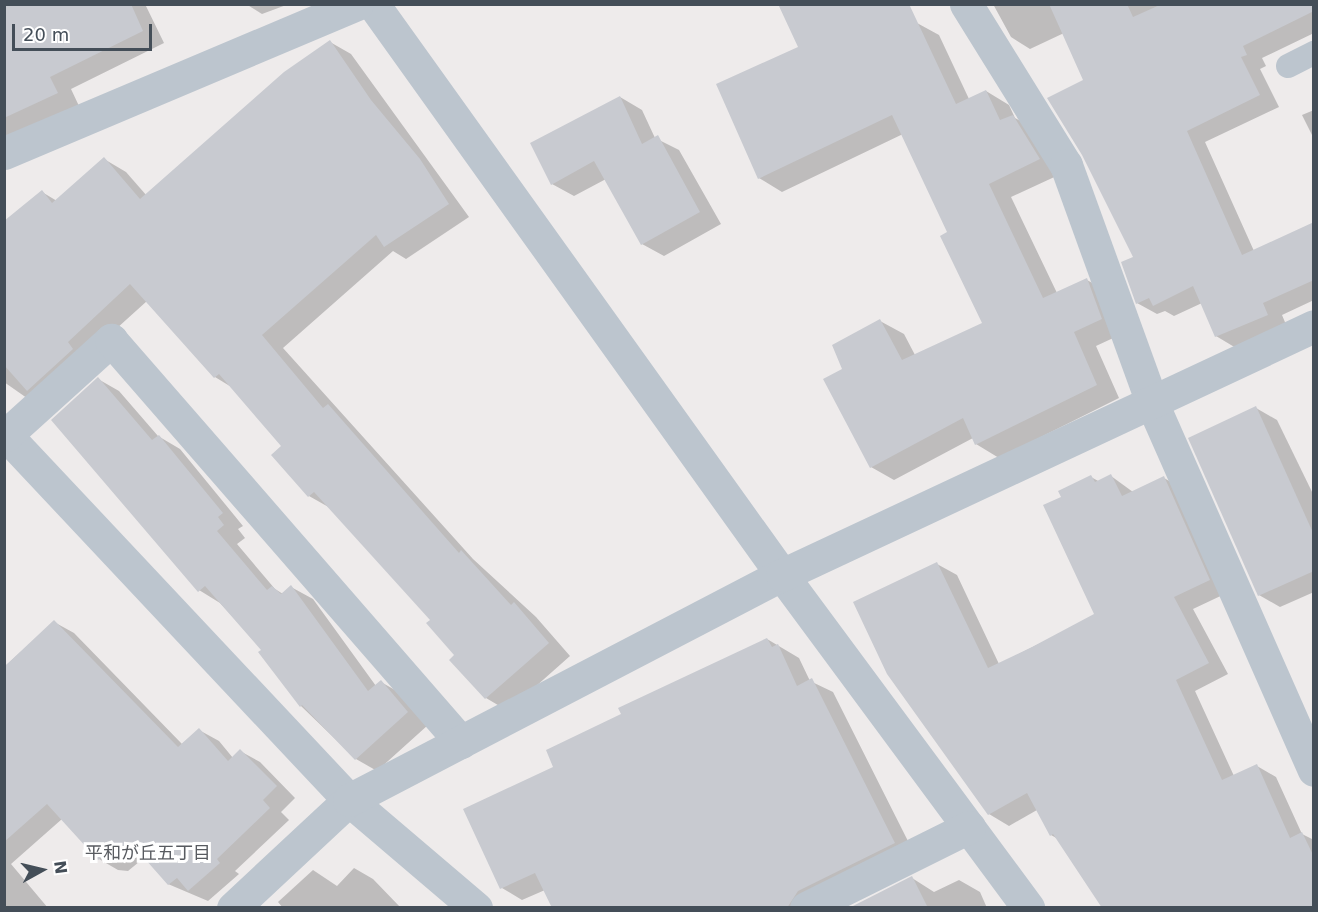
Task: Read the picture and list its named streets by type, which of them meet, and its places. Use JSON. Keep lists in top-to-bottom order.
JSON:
{
  "districts": ["平和が丘五丁目"],
  "scale_bar": "20 m",
  "north": "right"
}
